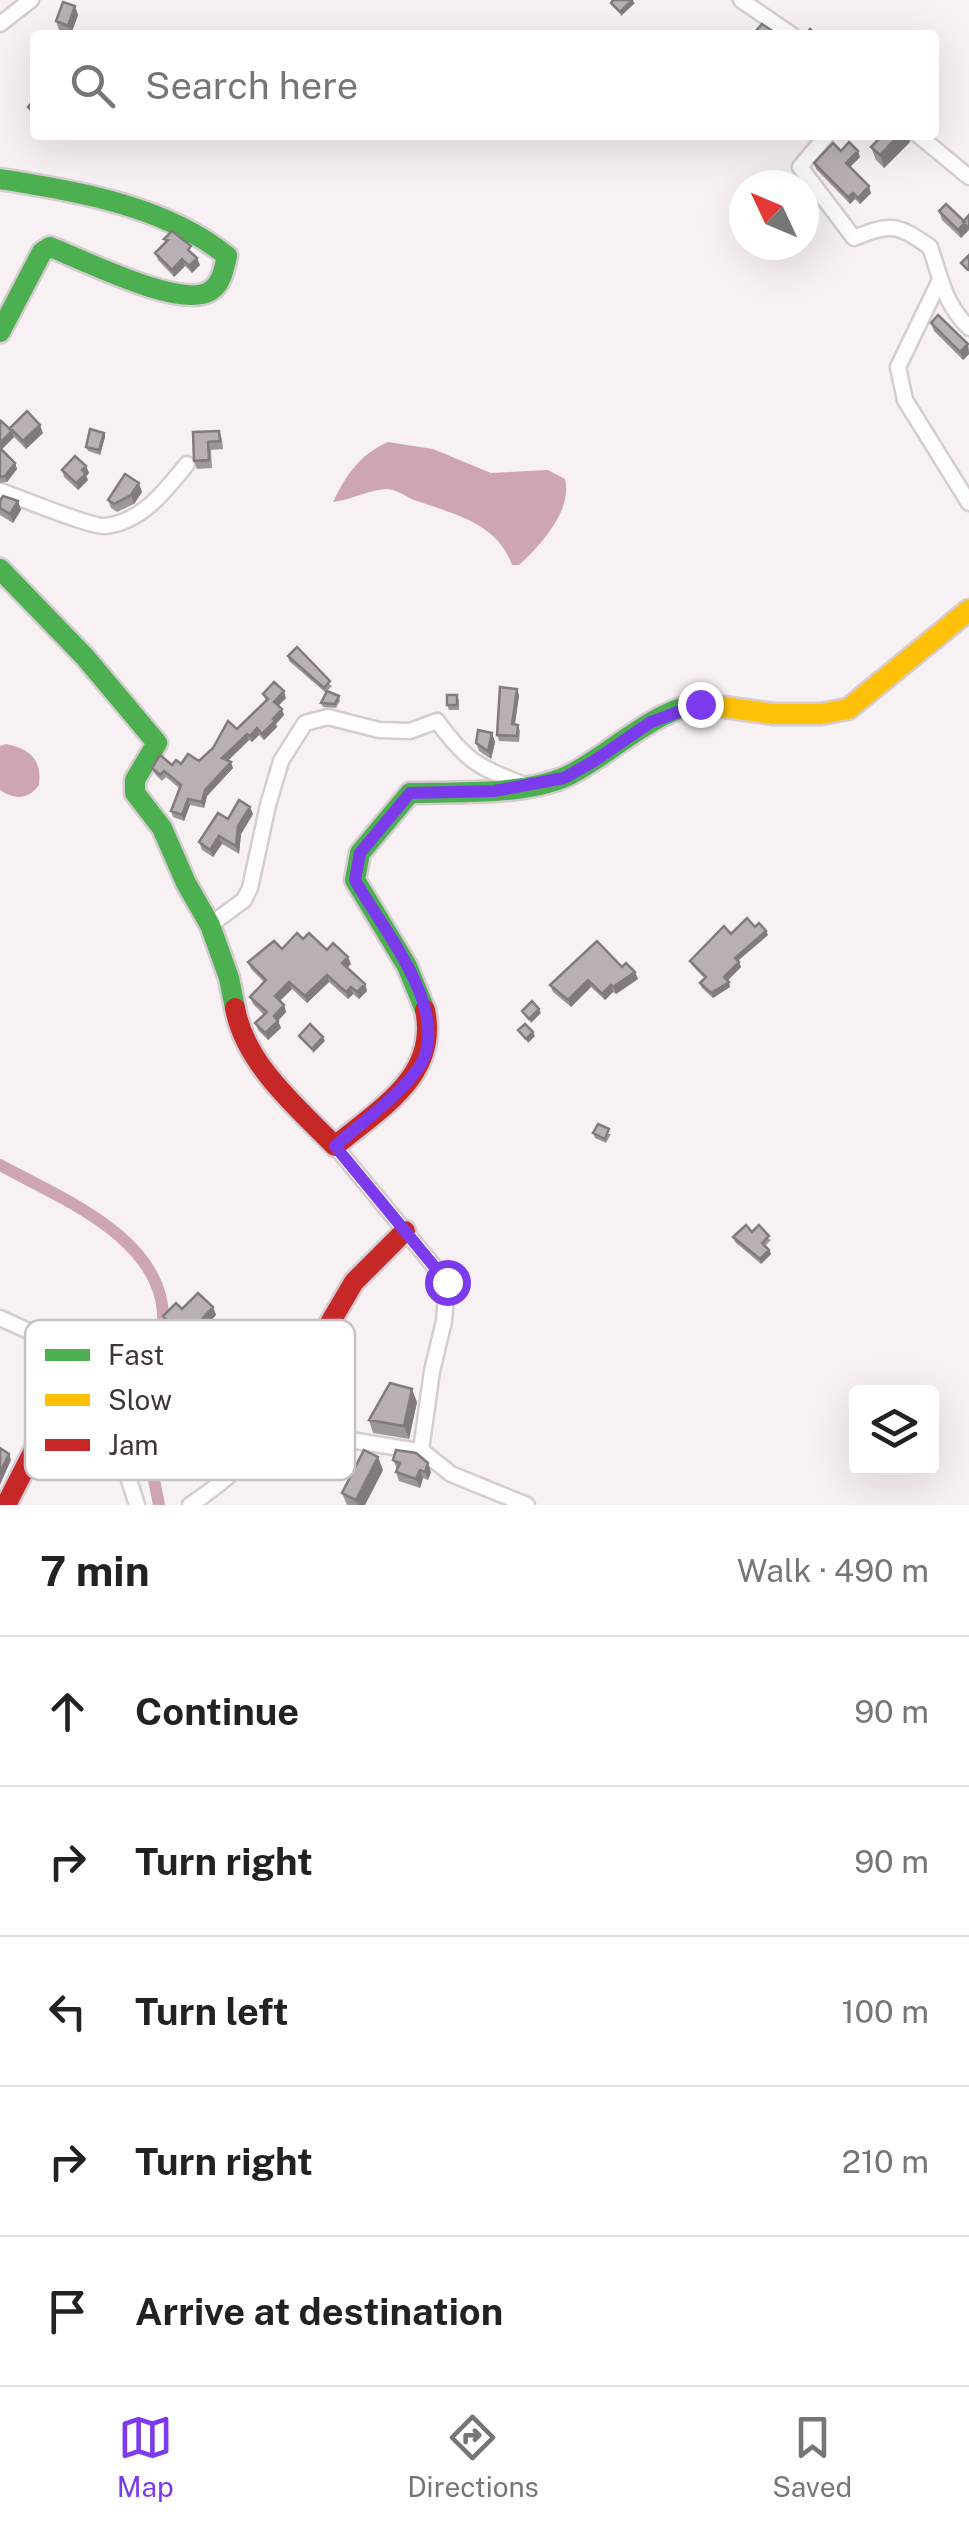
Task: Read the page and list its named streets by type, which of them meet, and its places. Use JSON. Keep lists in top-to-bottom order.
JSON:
{
  "legend": ["Fast", "Slow", "Jam"],
  "north": "top left",
  "page": {
    "search": "Search here",
    "heading": ["7 min", "Walk · 490 m"],
    "list": [
      ["Continue", "90 m"],
      ["Turn right", "90 m"],
      ["Turn left", "100 m"],
      ["Turn right", "210 m"],
      "Arrive at destination"
    ],
    "nav": ["Map", "Directions", "Saved"]
  }
}
